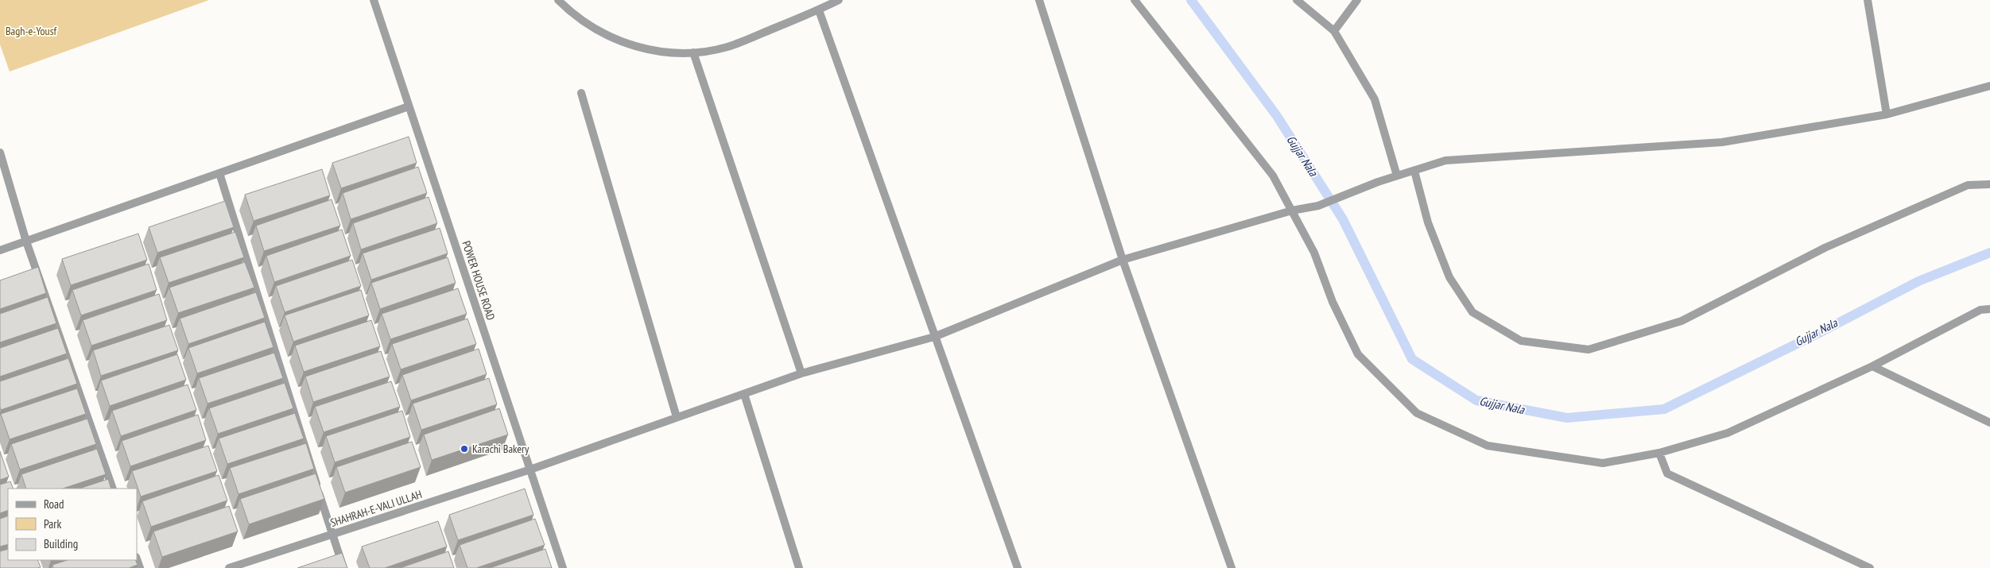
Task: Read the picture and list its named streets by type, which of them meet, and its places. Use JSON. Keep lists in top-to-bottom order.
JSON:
{
  "streets": {
    "street": ["POWER HOUSE ROAD", "SHAHRAH-E-VALI ULLAH"]
  },
  "crossings": [
    ["POWER HOUSE ROAD", "SHAHRAH-E-VALI ULLAH"]
  ],
  "water": ["Gujjar Nala"],
  "parks": ["Bagh-e-Yousf"],
  "places": ["Karachi Bakery"],
  "legend": ["Road", "Park", "Building"]
}
